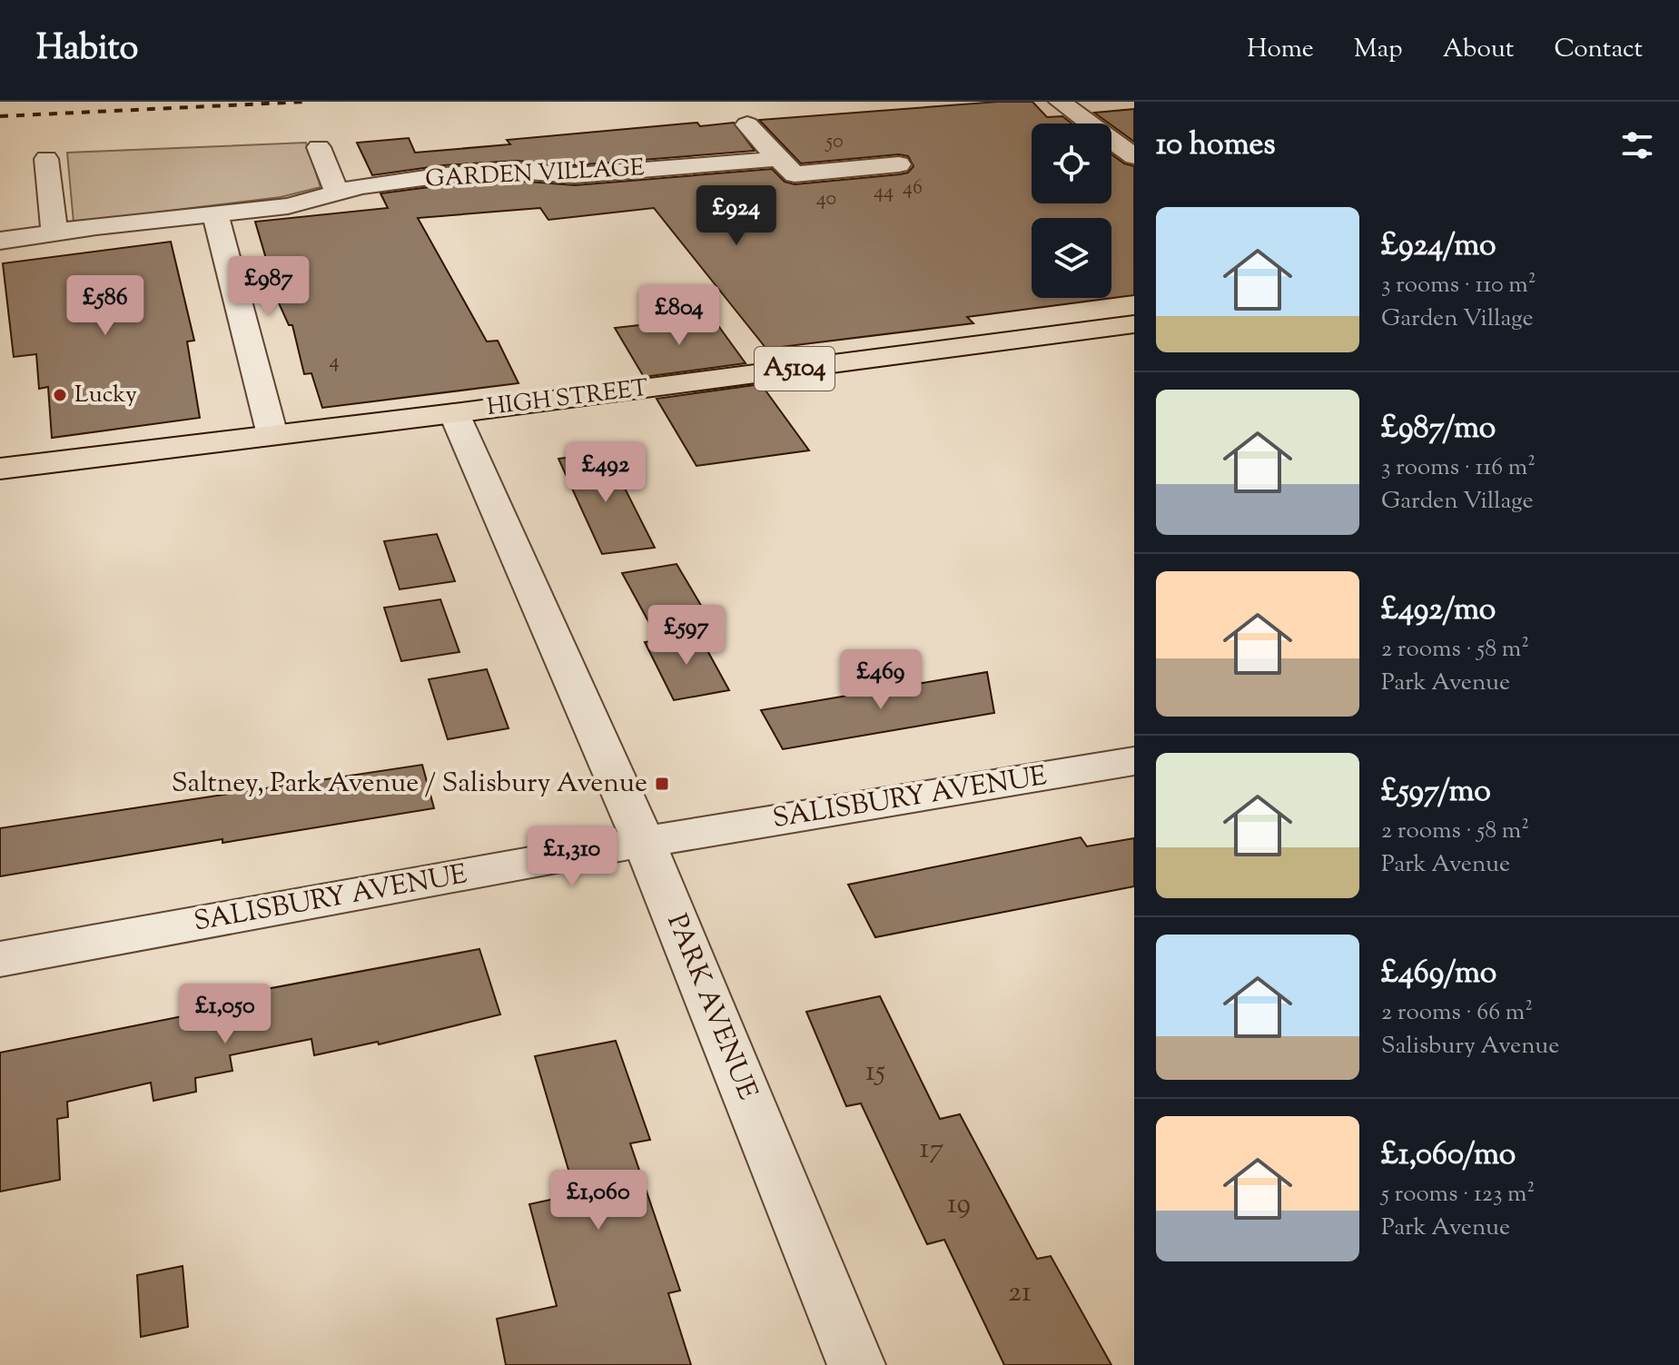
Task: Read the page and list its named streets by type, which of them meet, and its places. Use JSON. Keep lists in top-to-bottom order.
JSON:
{
  "streets": {
    "main road": ["A5104", "HIGH STREET"],
    "street": ["GARDEN VILLAGE", "SALISBURY AVENUE", "PARK AVENUE"]
  },
  "crossings": [
    ["HIGH STREET", "PARK AVENUE"],
    ["SALISBURY AVENUE", "PARK AVENUE"]
  ],
  "places": {
    "other": ["Lucky"],
    "transit": ["Saltney, Park Avenue / Salisbury Avenue"]
  },
  "house_numbers": [
    "50",
    "46",
    "44",
    "40",
    "4",
    "15",
    "17",
    "19",
    "21"
  ],
  "page": {
    "header": "Habito",
    "nav": [
      "Home",
      "Map",
      "About",
      "Contact"
    ],
    "heading": "10 homes",
    "price": [
      "£924",
      "£987",
      "£586",
      "£804",
      "£492",
      "£597",
      "£469",
      "£1,310",
      "£1,050",
      "£1,060"
    ],
    "list": [
      {
        "name": "£924/mo",
        "note": "3 rooms · 110 m² · Garden Village"
      },
      {
        "name": "£987/mo",
        "note": "3 rooms · 116 m² · Garden Village"
      },
      {
        "name": "£492/mo",
        "note": "2 rooms · 58 m² · Park Avenue"
      },
      {
        "name": "£597/mo",
        "note": "2 rooms · 58 m² · Park Avenue"
      },
      {
        "name": "£469/mo",
        "note": "2 rooms · 66 m² · Salisbury Avenue"
      },
      {
        "name": "£1,060/mo",
        "note": "5 rooms · 123 m² · Park Avenue"
      }
    ]
  }
}
